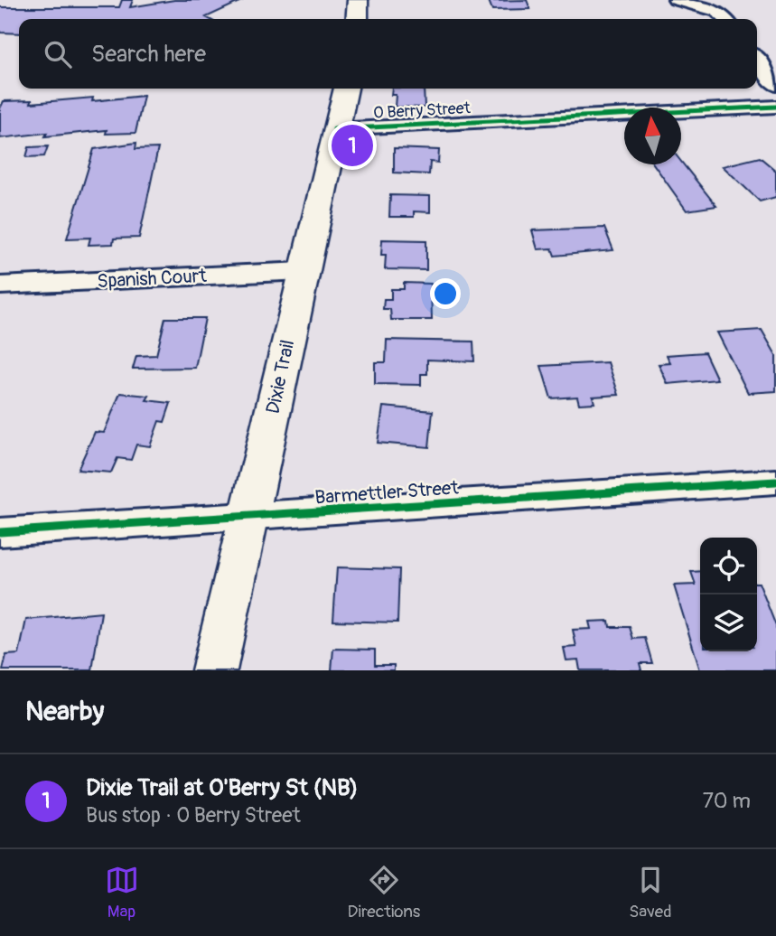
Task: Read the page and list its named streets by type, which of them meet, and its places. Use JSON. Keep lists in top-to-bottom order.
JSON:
{
  "streets": {
    "main road": ["Dixie Trail"],
    "street": ["O Berry Street", "Spanish Court", "Barmettler Street"]
  },
  "crossings": [
    ["O Berry Street", "Dixie Trail"],
    ["Spanish Court", "Dixie Trail"],
    ["Dixie Trail", "Barmettler Street"]
  ],
  "north": "top",
  "page": {
    "search": "Search here",
    "pins": "1",
    "heading": "Nearby",
    "list": [
      {
        "mark": "1",
        "name": "Dixie Trail at O'Berry St (NB)",
        "note": "Bus stop · O Berry Street",
        "value": "70 m"
      }
    ],
    "nav": ["Map", "Directions", "Saved"]
  }
}
